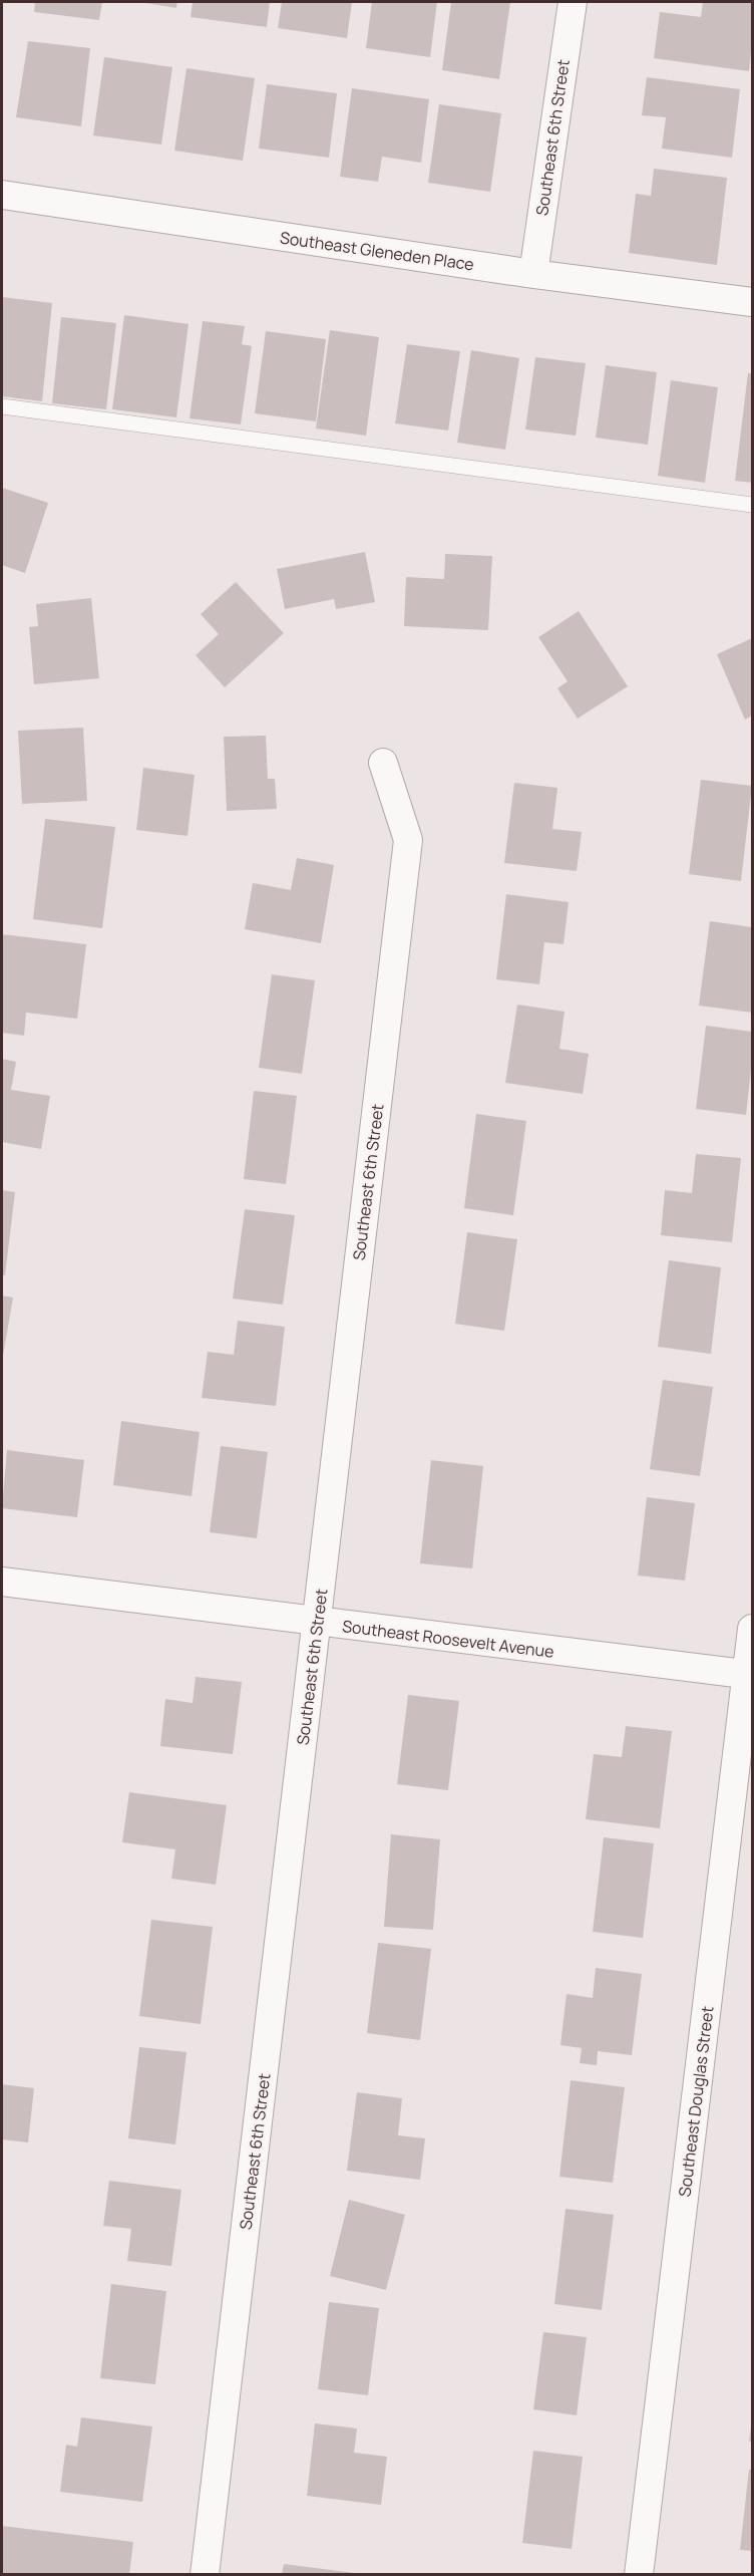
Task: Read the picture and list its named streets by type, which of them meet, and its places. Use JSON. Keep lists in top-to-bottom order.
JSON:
{
  "streets": {
    "street": [
      "Southeast 6th Street",
      "Southeast Gleneden Place",
      "Southeast Roosevelt Avenue",
      "Southeast Douglas Street"
    ]
  },
  "crossings": [
    ["Southeast 6th Street", "Southeast Gleneden Place"],
    ["Southeast 6th Street", "Southeast Roosevelt Avenue"],
    ["Southeast Roosevelt Avenue", "Southeast Douglas Street"]
  ]
}
